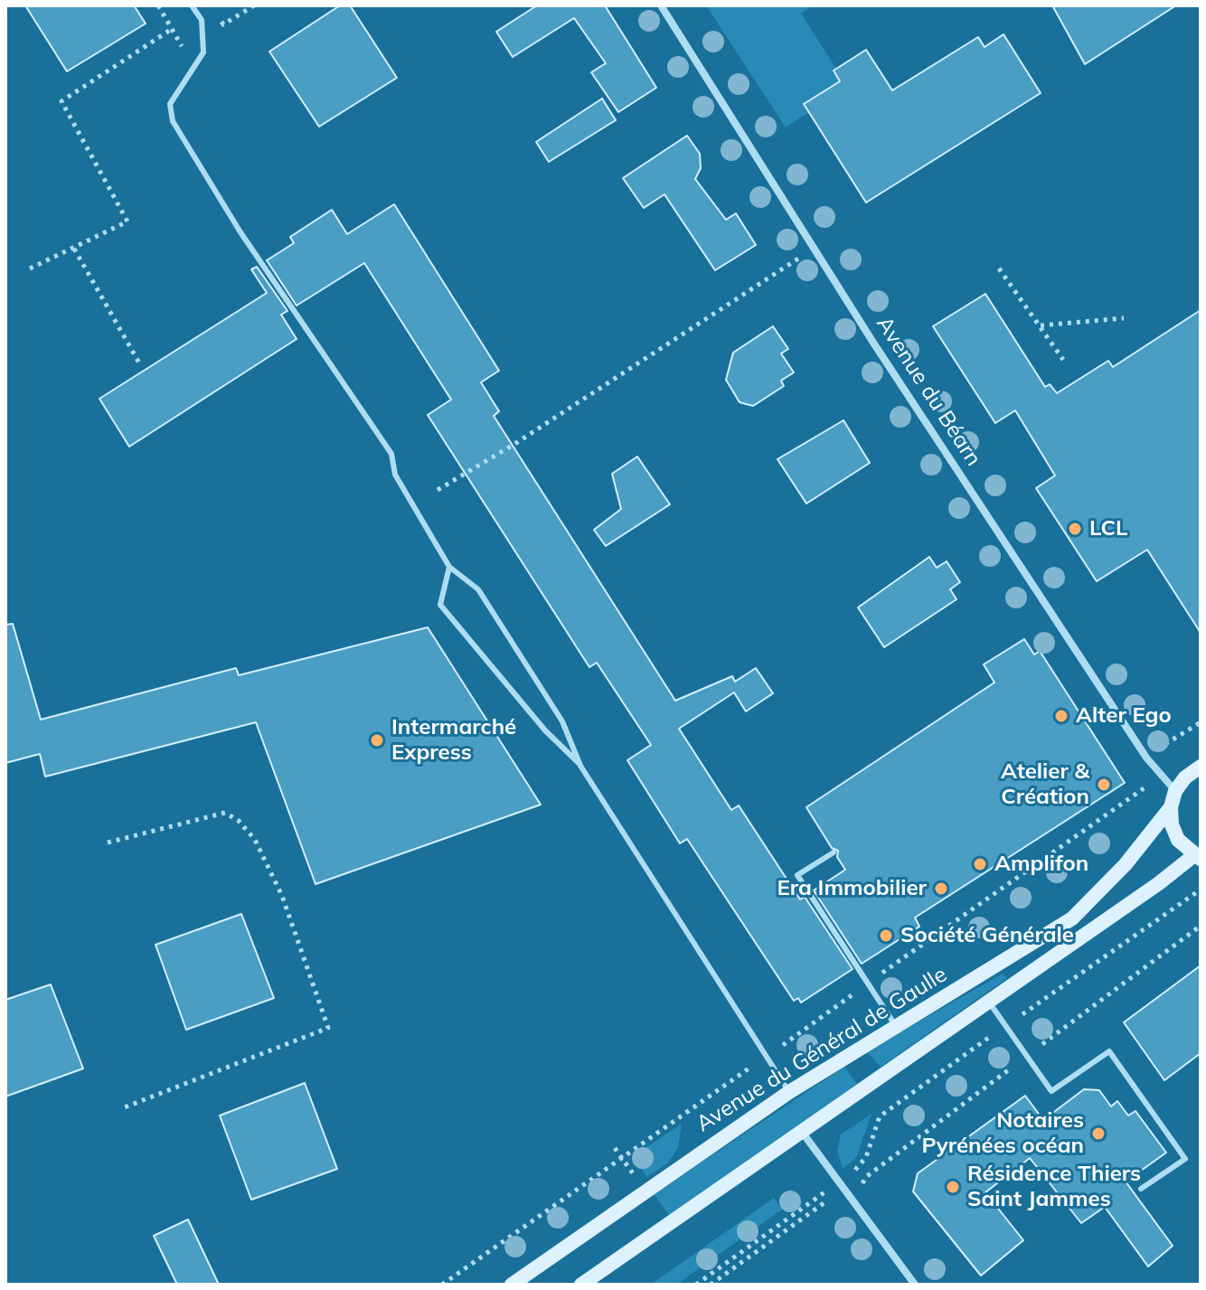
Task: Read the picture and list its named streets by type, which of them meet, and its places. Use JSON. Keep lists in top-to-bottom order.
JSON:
{
  "streets": {
    "main road": ["Avenue du Général de Gaulle"],
    "street": ["Avenue du Béarn"]
  },
  "crossings": [
    ["Avenue du Béarn", "Avenue du Général de Gaulle"]
  ],
  "places": [
    "LCL",
    "Alter Ego",
    "Intermarché Express",
    "Atelier & Création",
    "Amplifon",
    "Era Immobilier",
    "Société Générale",
    "Notaires Pyrénées océan",
    "Résidence Thiers Saint Jammes"
  ]
}
